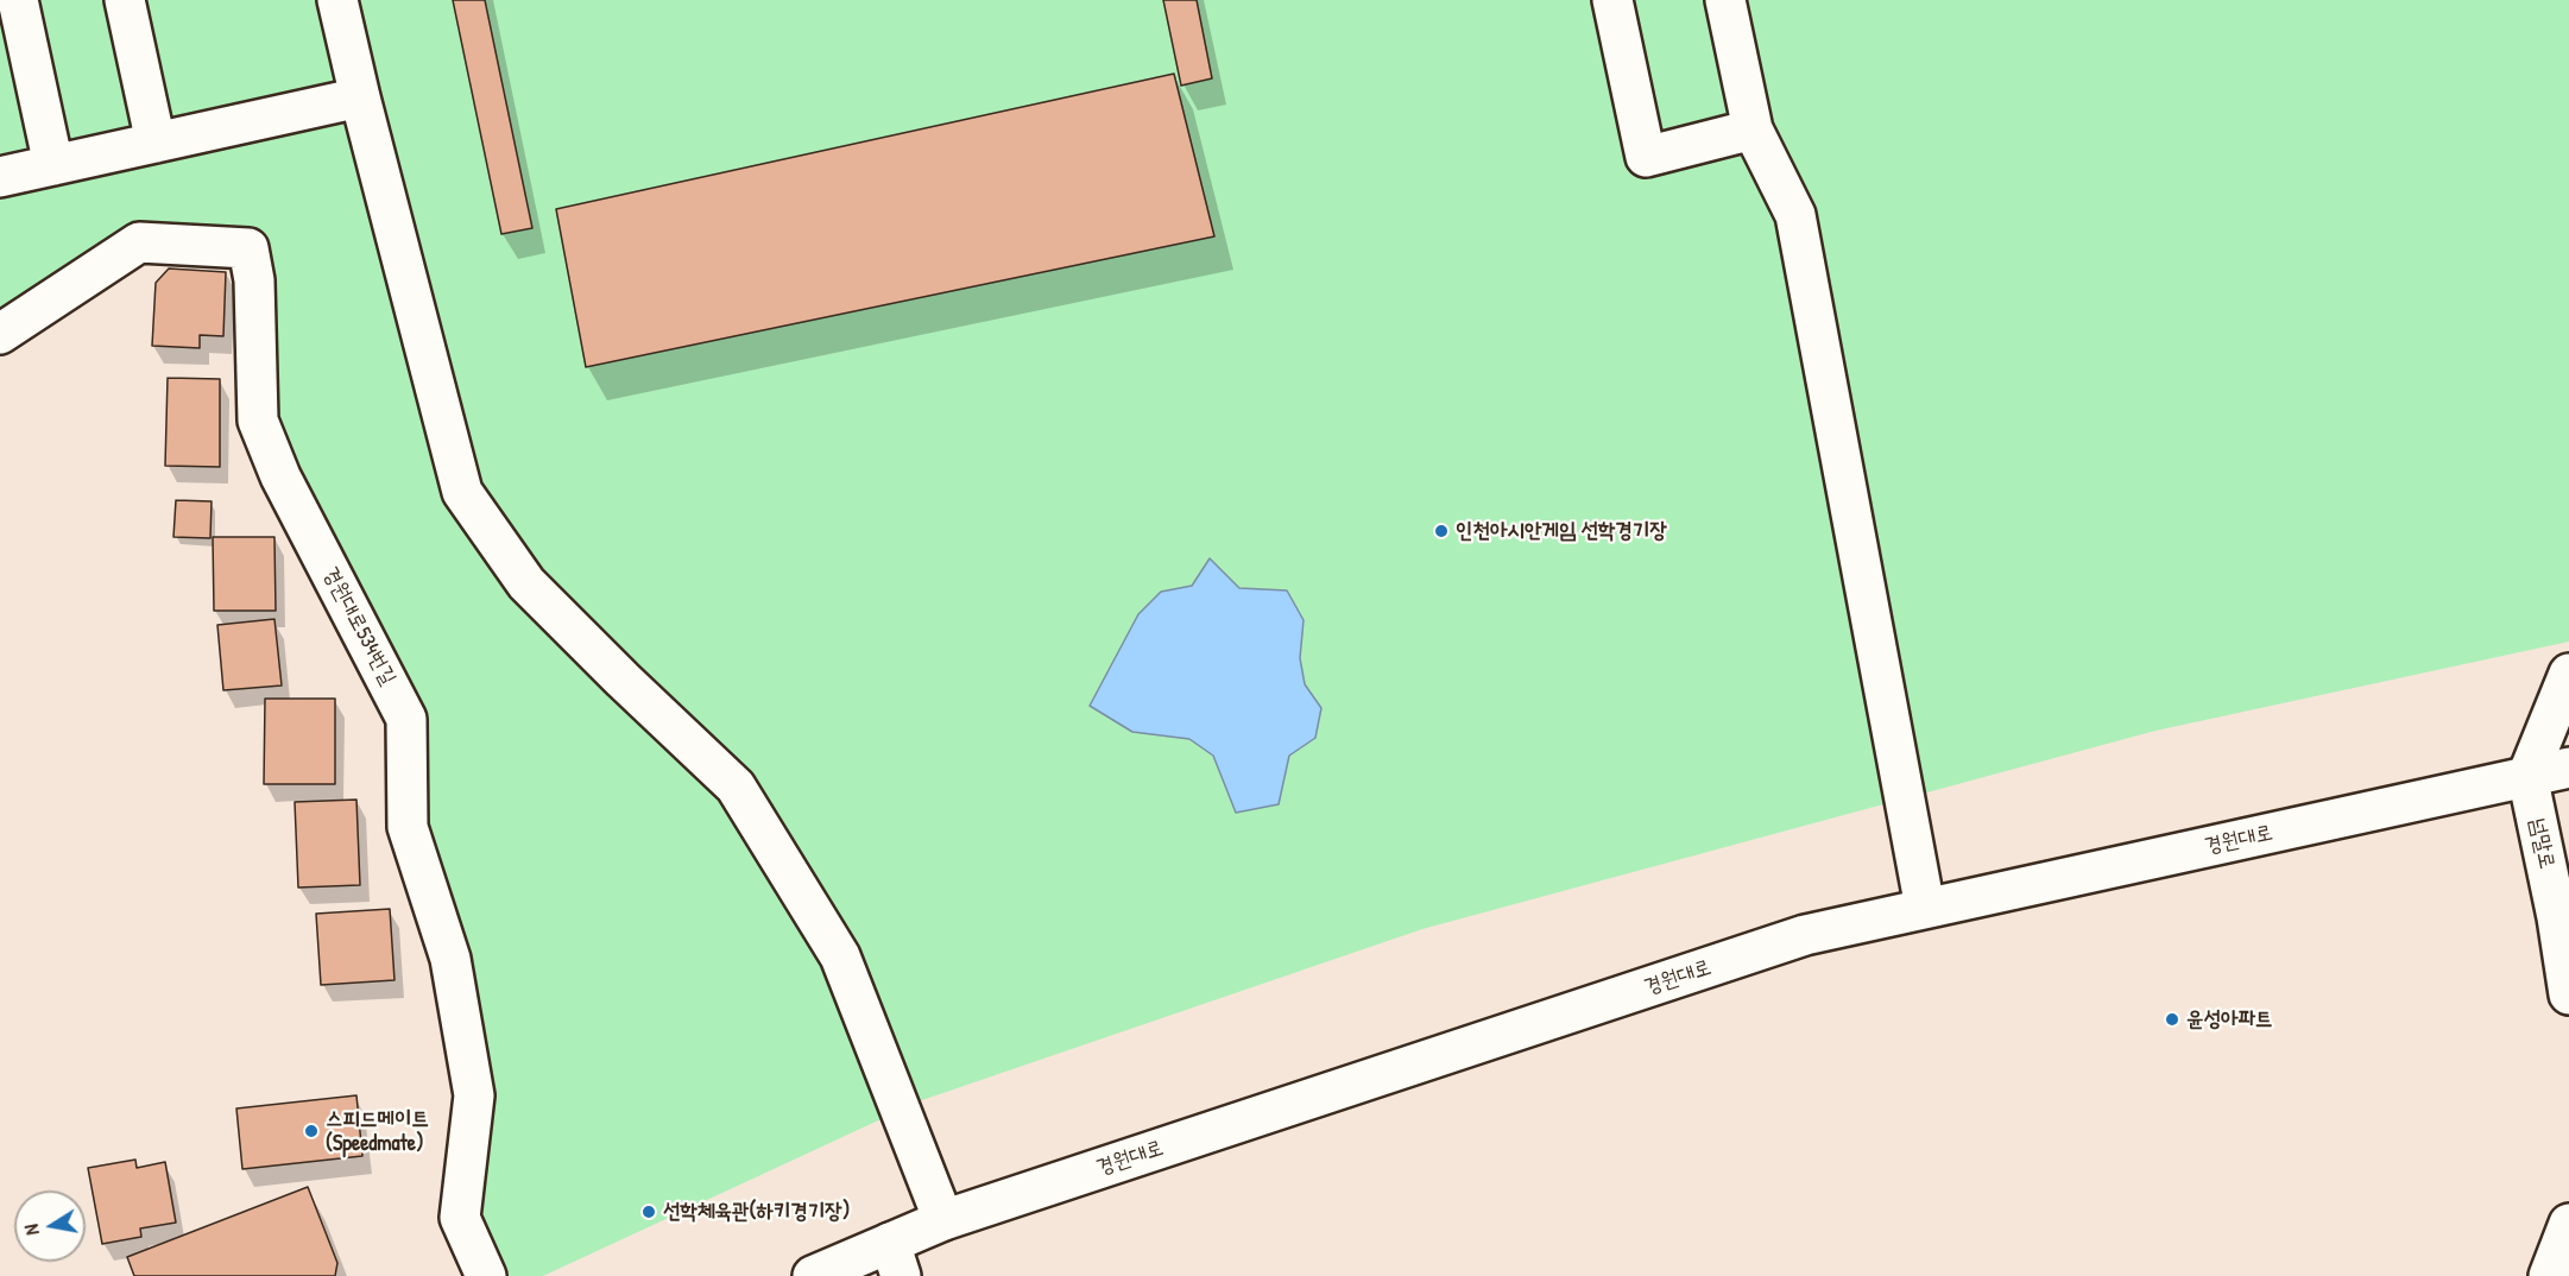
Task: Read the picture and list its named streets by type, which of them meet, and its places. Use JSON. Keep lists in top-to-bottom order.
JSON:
{
  "streets": {
    "main road": ["경원대로534번길", "경원대로", "넘말로"]
  },
  "crossings": [
    ["경원대로", "넘말로"]
  ],
  "places": [
    "인천아시안게임 선학경기장",
    "윤성아파트",
    "스피드메이트 (Speedmate)",
    "선학체육관(하키경기장)"
  ],
  "north": "left"
}
